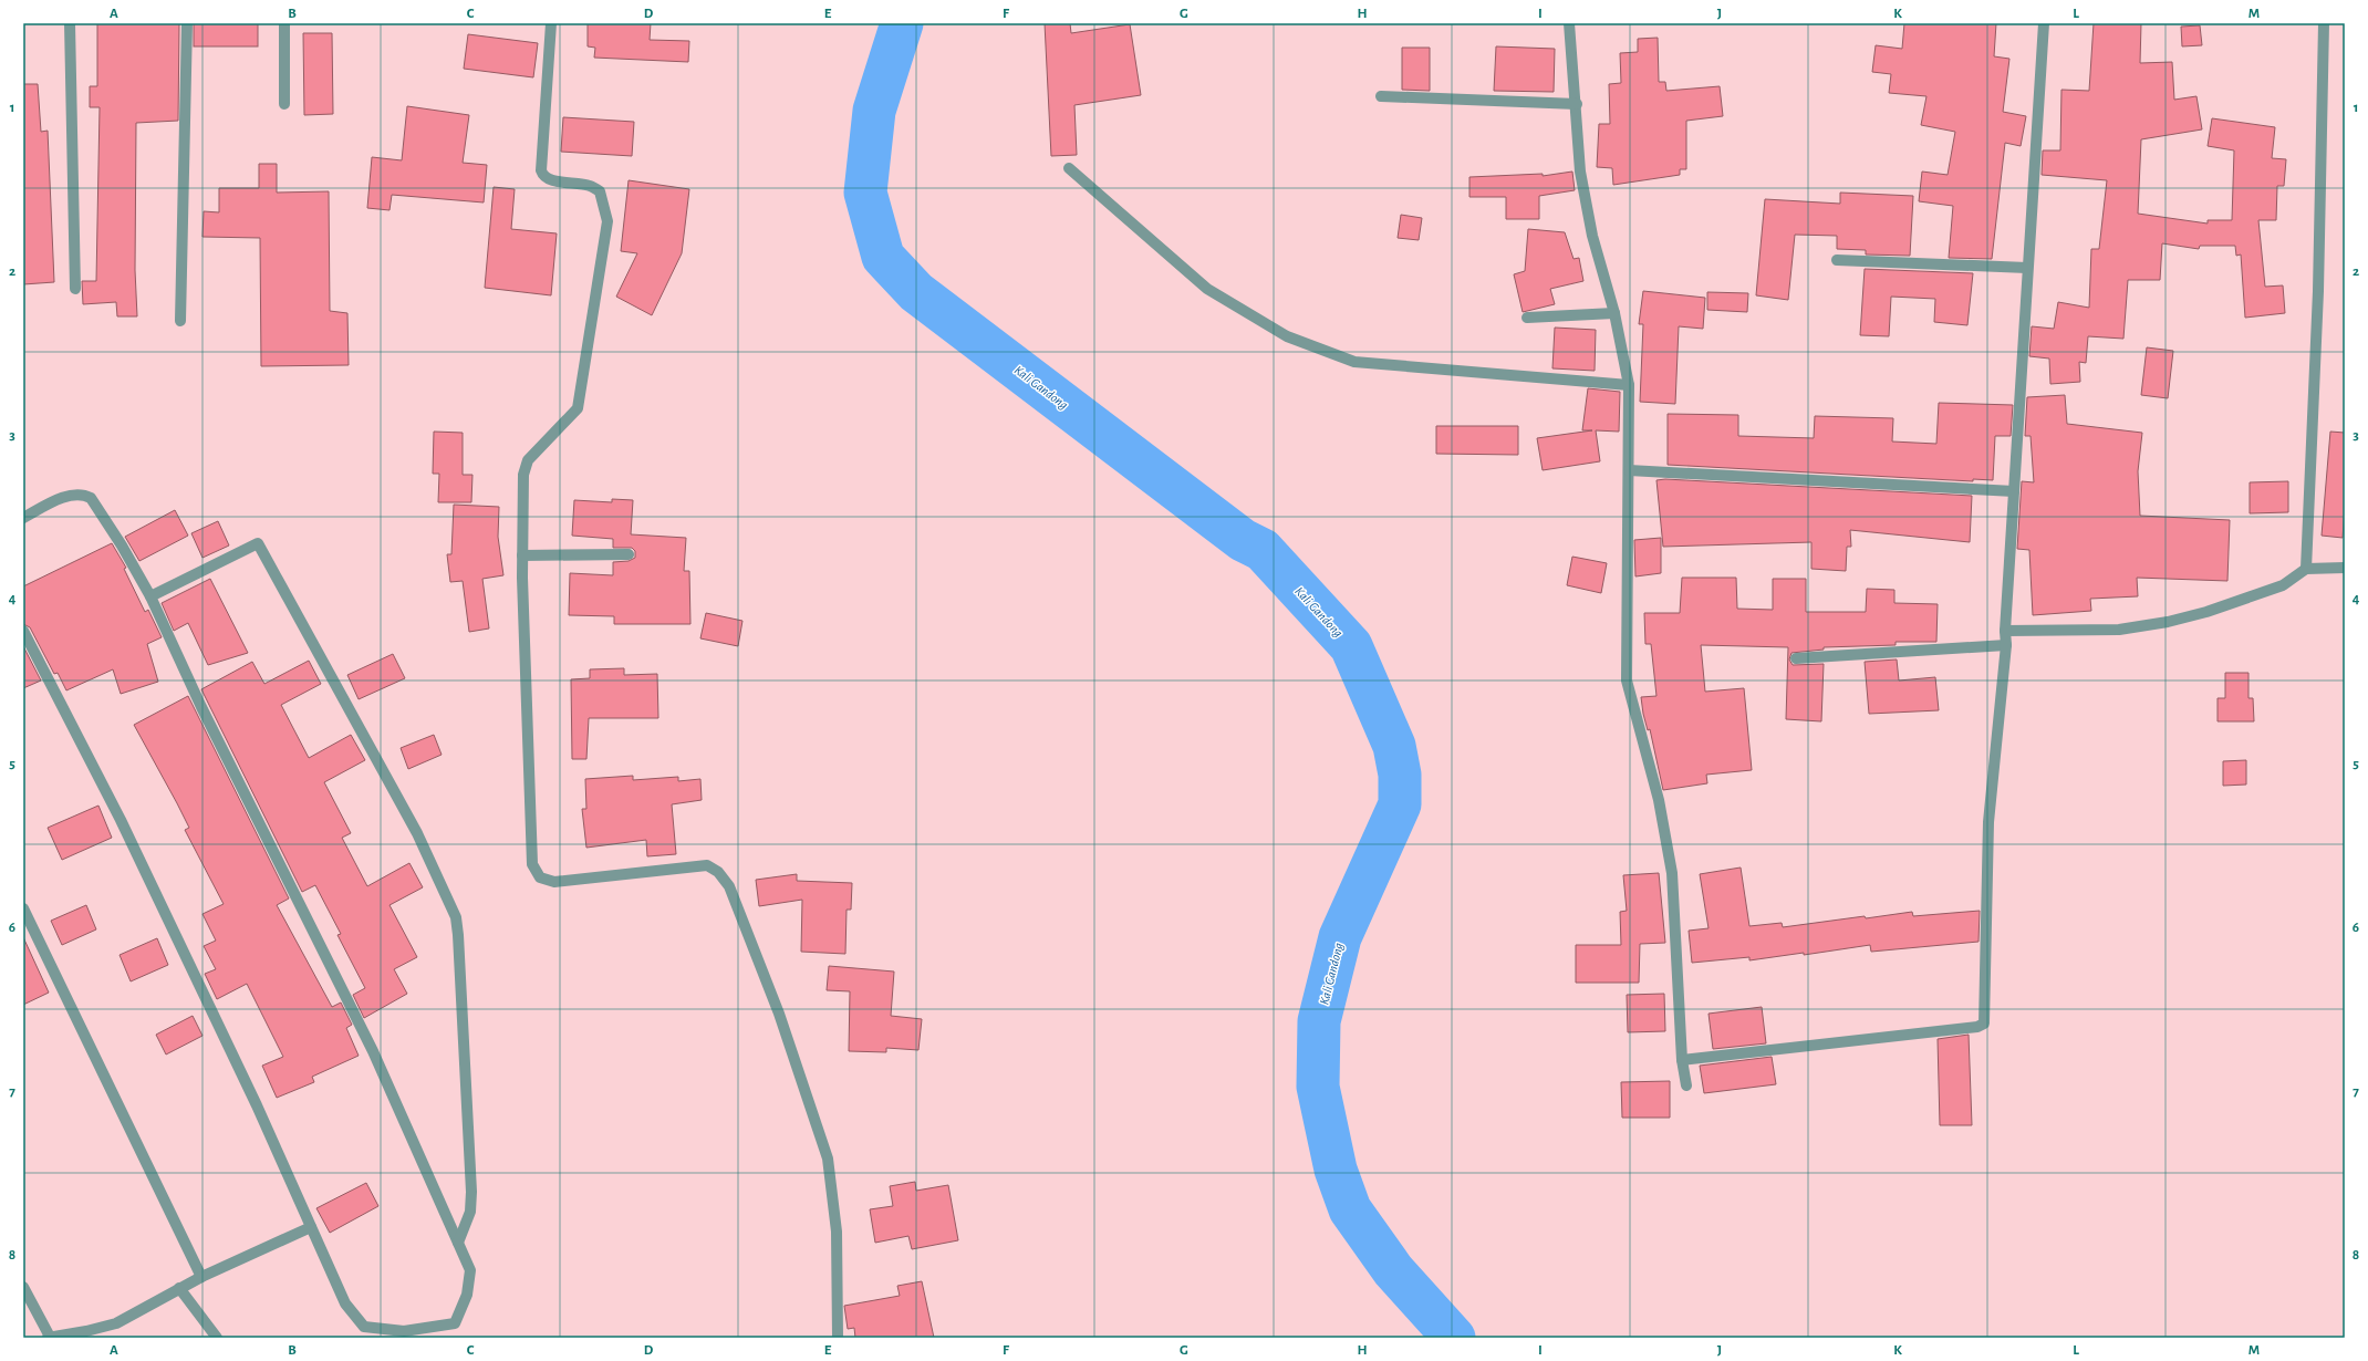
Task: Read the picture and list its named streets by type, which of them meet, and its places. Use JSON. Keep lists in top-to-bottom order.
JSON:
{
  "water": ["Kali Gandong"],
  "grid": {
    "columns": [
      "A",
      "B",
      "C",
      "D",
      "E",
      "F",
      "G",
      "H",
      "I",
      "J",
      "K",
      "L",
      "M"
    ],
    "rows": [
      "1",
      "2",
      "3",
      "4",
      "5",
      "6",
      "7",
      "8"
    ]
  }
}
